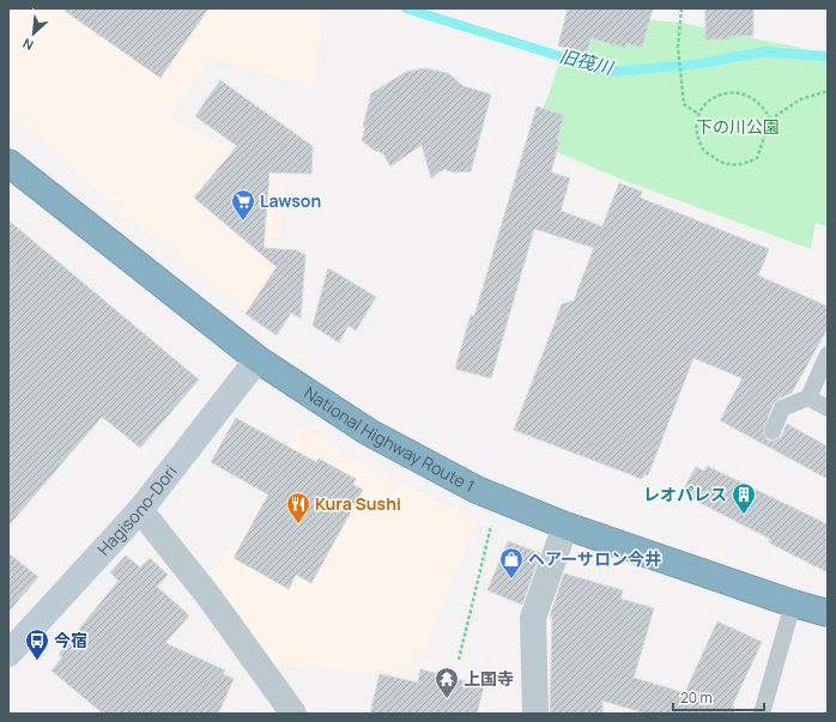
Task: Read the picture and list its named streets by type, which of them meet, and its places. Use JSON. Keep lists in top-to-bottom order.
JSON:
{
  "streets": {
    "highway": ["National Highway Route 1"],
    "street": ["Hagisono-Dori"]
  },
  "crossings": [
    ["National Highway Route 1", "Hagisono-Dori"]
  ],
  "water": ["旧筏川"],
  "parks": ["下の川公園"],
  "places": {
    "supermarket": ["Lawson"],
    "building": ["レオパレス"],
    "restaurant": ["Kura Sushi"],
    "shop": ["ヘアーサロン今井"],
    "bus stop": ["今宿"],
    "temple": ["上国寺"]
  },
  "scale_bar": "20 m",
  "north": "bottom left"
}
